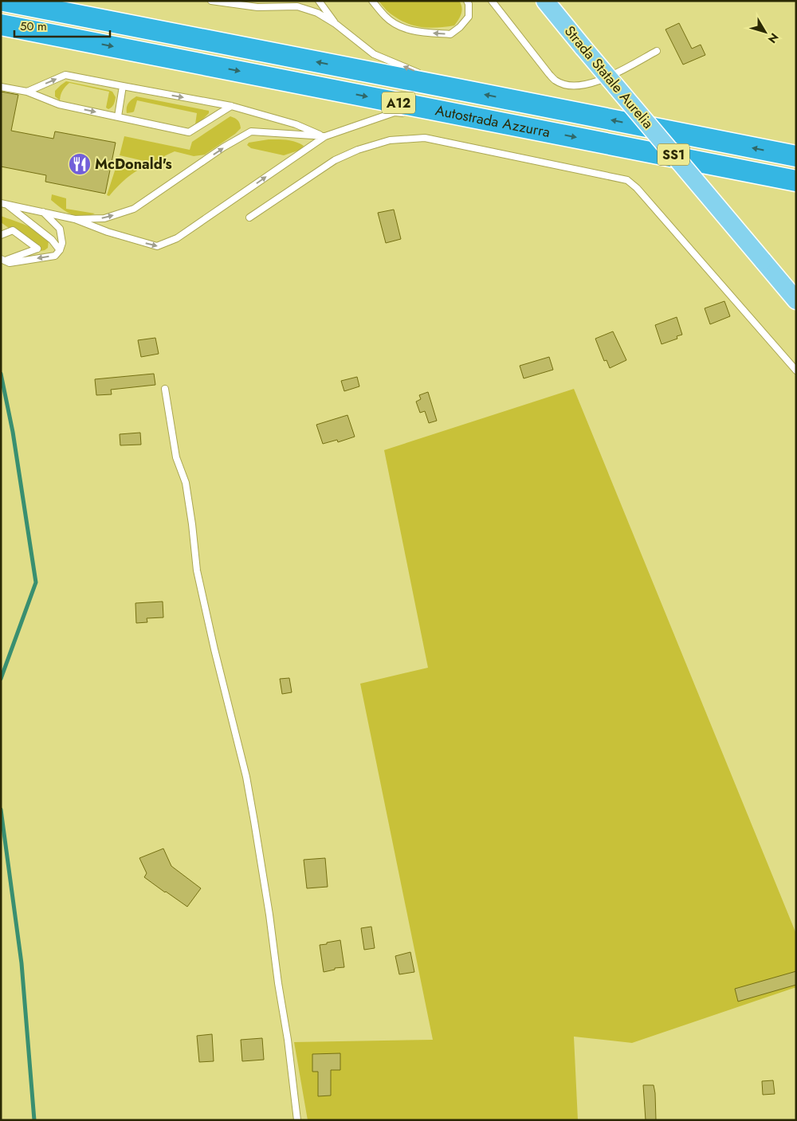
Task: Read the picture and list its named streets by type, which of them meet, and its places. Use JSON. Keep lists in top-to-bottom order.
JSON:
{
  "streets": {
    "highway": ["A12", "Autostrada Azzurra"],
    "main road": ["Strada Statale Aurelia", "SS1"]
  },
  "places": {
    "restaurant": ["McDonald's"]
  },
  "scale_bar": "50 m",
  "north": "bottom right"
}
